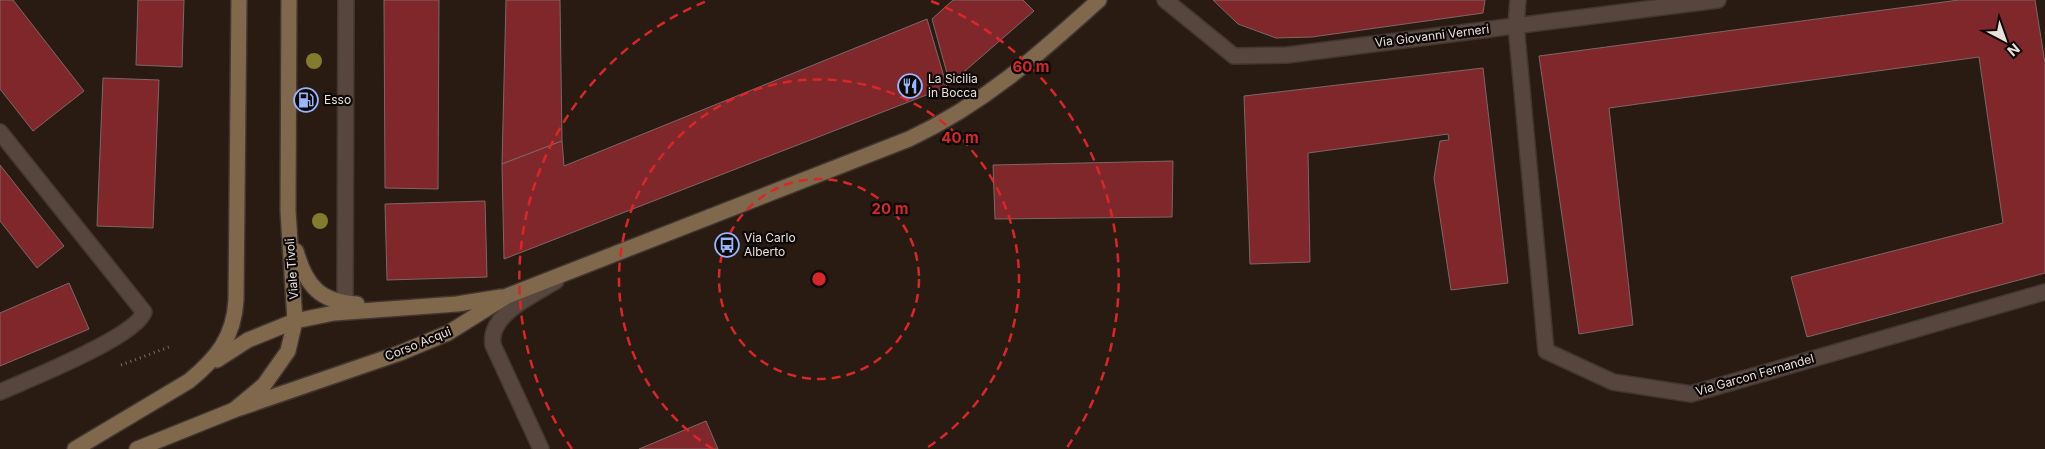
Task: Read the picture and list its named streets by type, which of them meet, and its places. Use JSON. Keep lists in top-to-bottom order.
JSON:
{
  "streets": {
    "street": [
      "Via Giovanni Verneri",
      "Viale Tivoli",
      "Corso Acqui",
      "Via Garcon Fernandel"
    ]
  },
  "crossings": [
    ["Via Giovanni Verneri", "Via Garcon Fernandel"],
    ["Viale Tivoli", "Corso Acqui"]
  ],
  "places": {
    "restaurant": ["La Sicilia in Bocca"],
    "fuel station": ["Esso"],
    "bus stop": ["Via Carlo Alberto"]
  },
  "north": "bottom right",
  "rings": ["60 m", "40 m", "20 m"]
}
